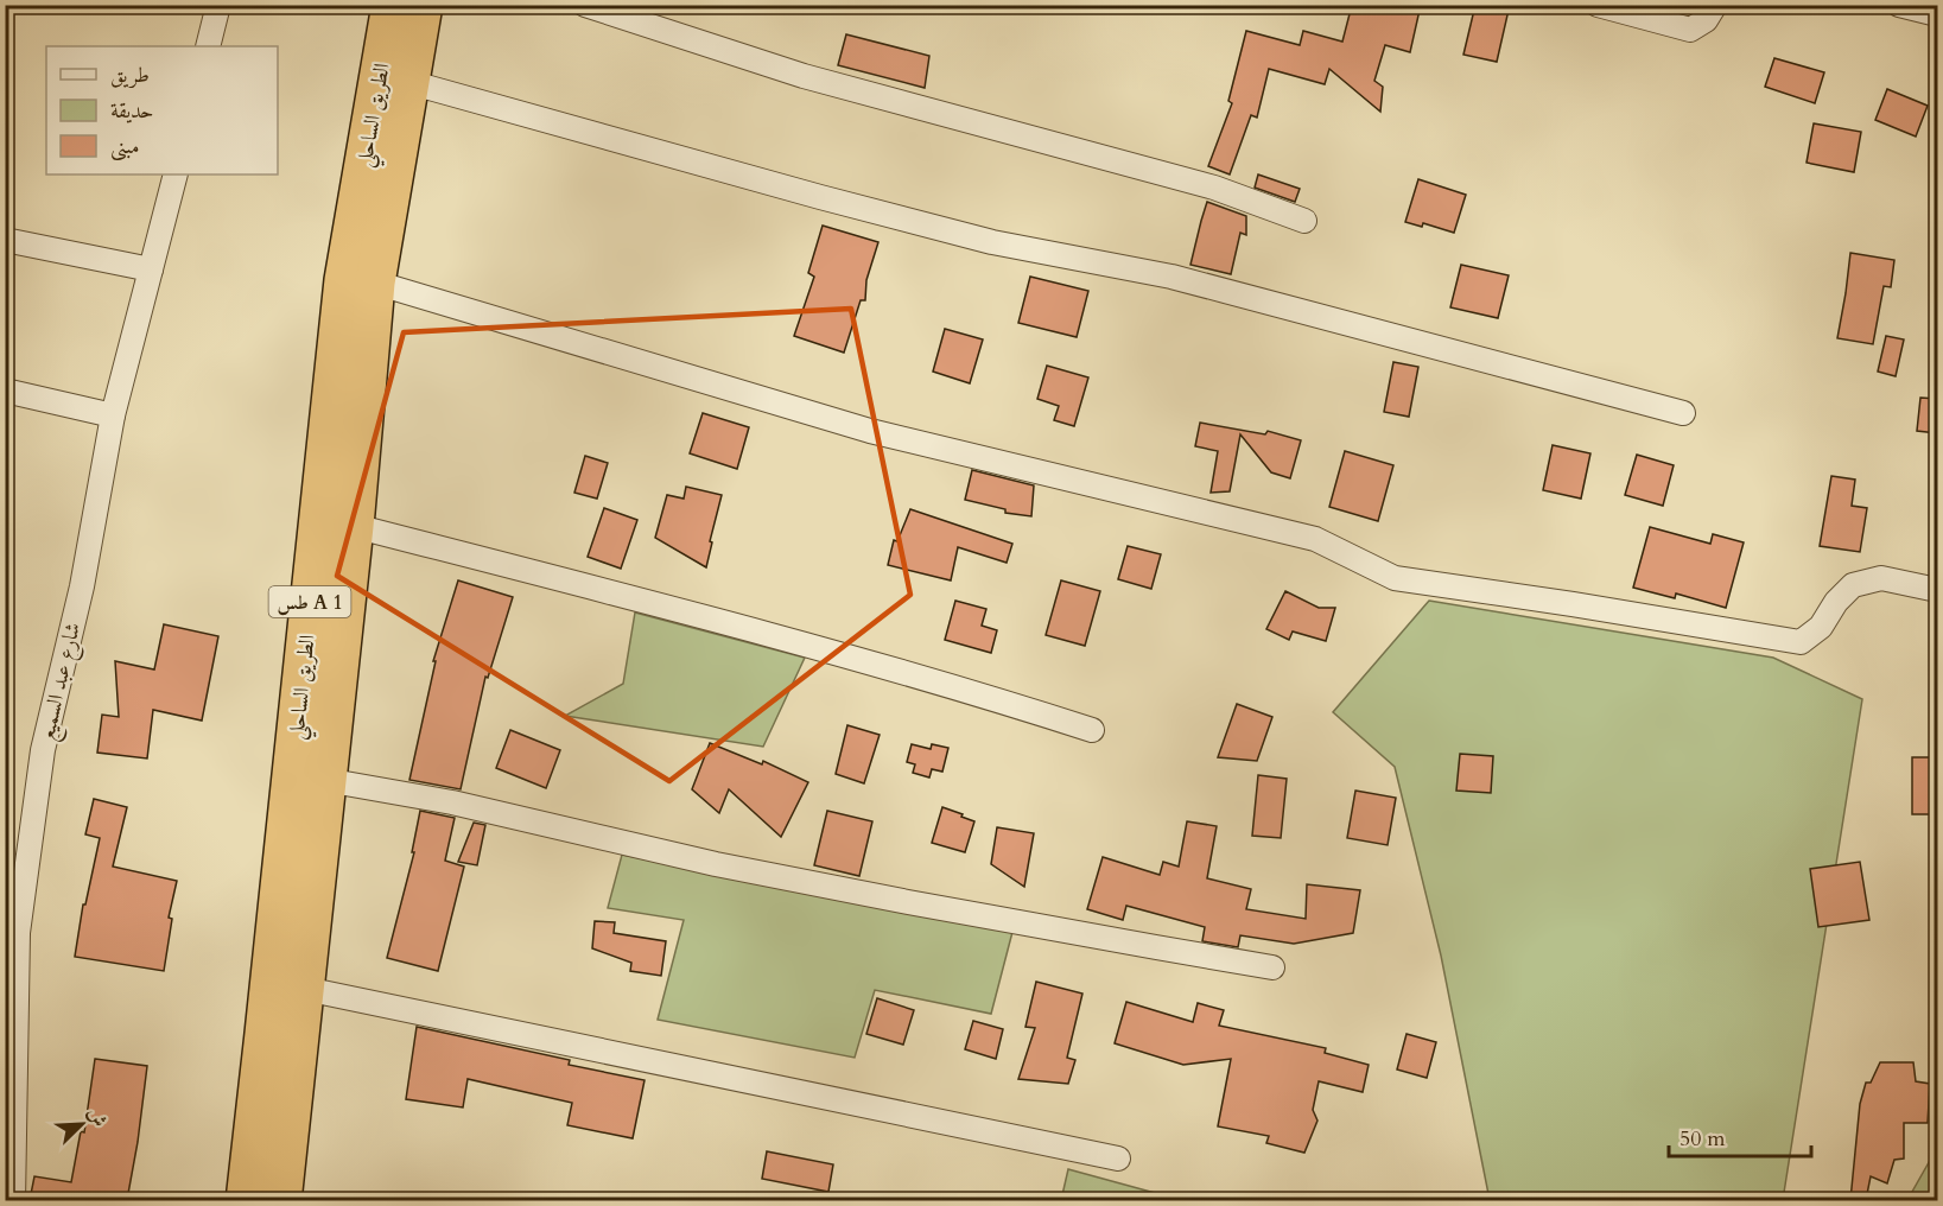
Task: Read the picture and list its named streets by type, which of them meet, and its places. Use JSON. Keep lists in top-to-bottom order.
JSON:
{
  "streets": {
    "highway": ["الطريق الساحلي", "طس A 1"],
    "street": ["شارع عبد السميع"]
  },
  "legend": ["طريق", "حديقة", "مبنى"],
  "scale_bar": "50 m",
  "north": "top right"
}
